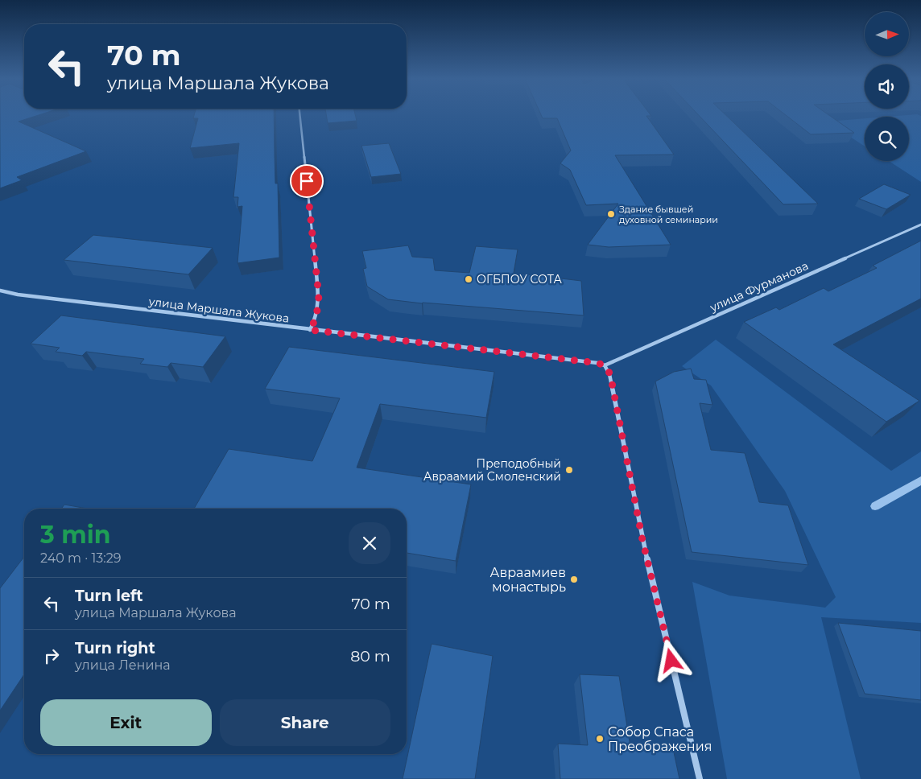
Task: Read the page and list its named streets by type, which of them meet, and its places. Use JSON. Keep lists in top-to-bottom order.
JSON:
{
  "streets": {
    "street": ["улица Фурманова", "улица Маршала Жукова"]
  },
  "crossings": [
    ["улица Фурманова", "улица Маршала Жукова"]
  ],
  "places": [
    "Здание бывшей духовной семинарии",
    "ОГБПОУ СОТА",
    "Преподобный Авраамий Смоленский",
    "Авраамиев монастырь",
    "Собор Спаса Преображения"
  ],
  "north": "right",
  "page": {
    "turn": ["70 m", "улица Маршала Жукова"],
    "heading": ["3 min", "240 m · 13:29"],
    "list": [
      {
        "name": "Turn left",
        "note": "улица Маршала Жукова",
        "value": "70 m"
      },
      {
        "name": "Turn right",
        "note": "улица Ленина",
        "value": "80 m"
      }
    ],
    "buttons": ["Exit", "Share"]
  }
}
